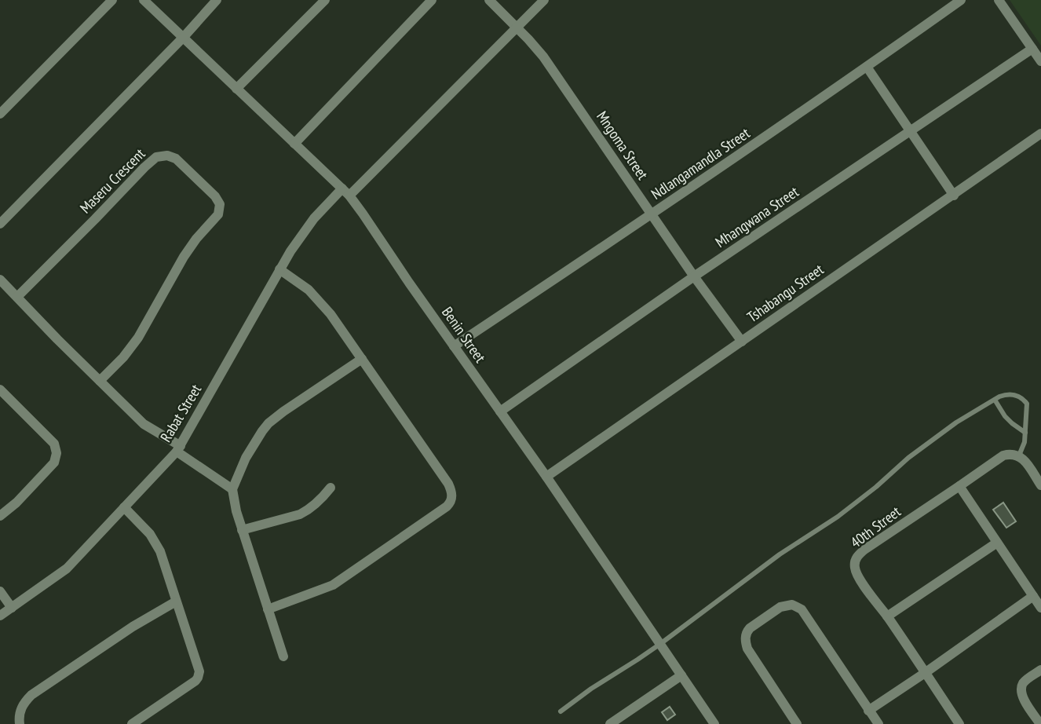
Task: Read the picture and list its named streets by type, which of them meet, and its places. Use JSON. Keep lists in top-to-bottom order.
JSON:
{
  "streets": {
    "street": [
      "Mngoma Street",
      "Ndlangamandla Street",
      "Maseru Crescent",
      "Mhangwana Street",
      "Tshabangu Street",
      "Benin Street",
      "Rabat Street",
      "40th Street"
    ]
  },
  "crossings": [
    ["Mngoma Street", "Ndlangamandla Street"],
    ["Mngoma Street", "Mhangwana Street"],
    ["Mngoma Street", "Tshabangu Street"],
    ["Mngoma Street", "Rabat Street"],
    ["Ndlangamandla Street", "Benin Street"],
    ["Mhangwana Street", "Benin Street"],
    ["Tshabangu Street", "Benin Street"],
    ["Benin Street", "Rabat Street"]
  ]
}
